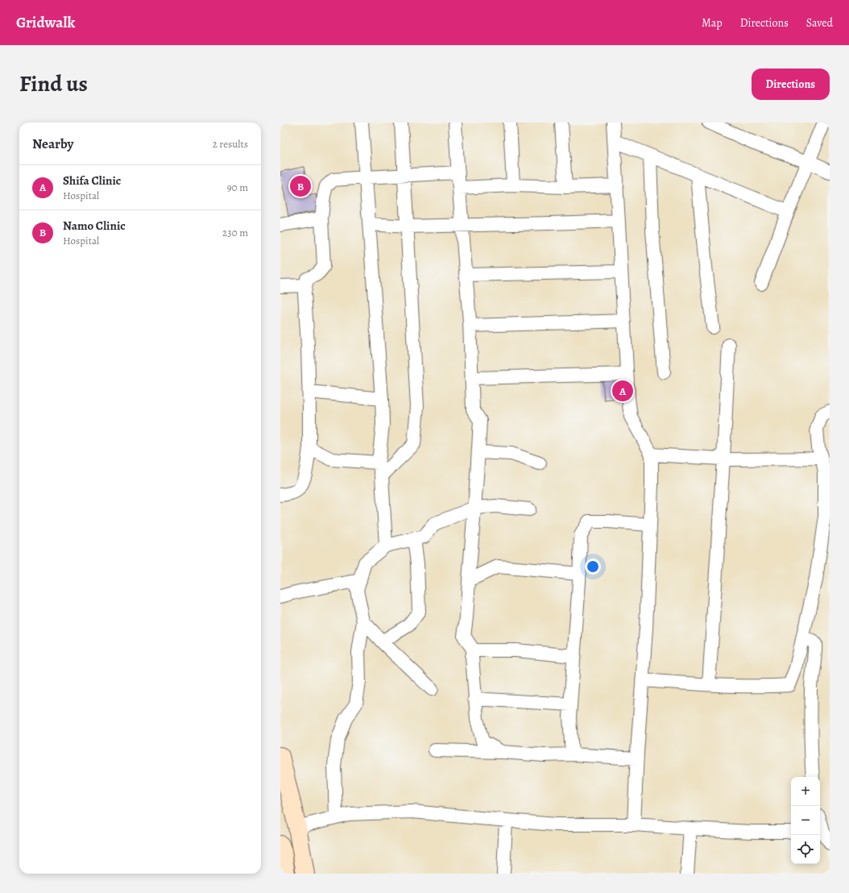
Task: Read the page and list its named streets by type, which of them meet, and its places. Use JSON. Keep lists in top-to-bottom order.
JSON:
{
  "page": {
    "header": "Gridwalk",
    "nav": ["Map", "Directions", "Saved"],
    "title": "Find us",
    "buttons": "Directions",
    "heading": ["Nearby", "2 results"],
    "list": [
      {
        "mark": "A",
        "name": "Shifa Clinic",
        "note": "Hospital",
        "value": "90 m"
      },
      {
        "mark": "B",
        "name": "Namo Clinic",
        "note": "Hospital",
        "value": "230 m"
      }
    ],
    "pins": ["B", "A"],
    "map_buttons": ["+", "−"]
  }
}
